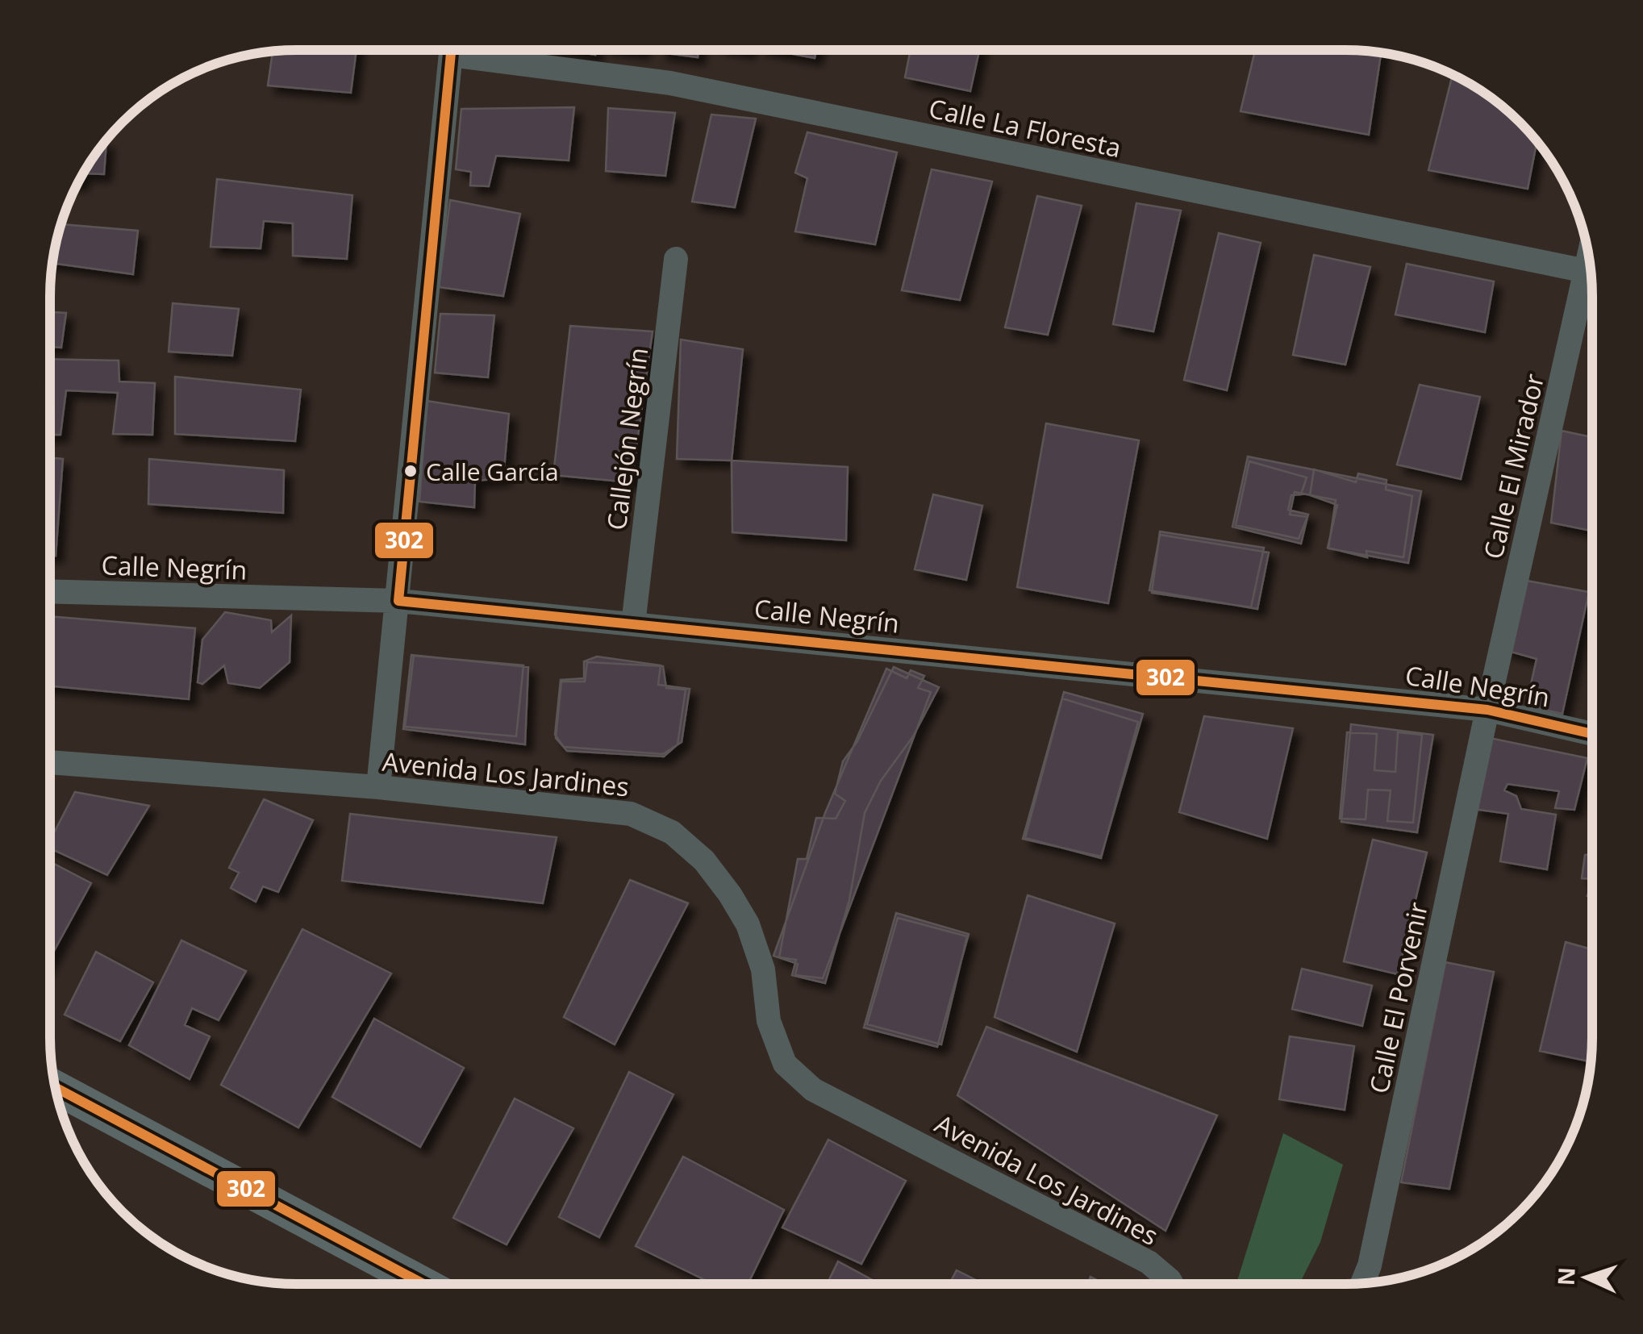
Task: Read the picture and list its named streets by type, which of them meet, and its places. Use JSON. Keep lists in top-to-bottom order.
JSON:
{
  "streets": {
    "street": [
      "Calle La Floresta",
      "Callejón Negrín",
      "Calle El Mirador",
      "Calle Negrín",
      "Avenida Los Jardines",
      "Calle El Porvenir"
    ]
  },
  "crossings": [
    ["Calle La Floresta", "Calle El Mirador"],
    ["Callejón Negrín", "Calle Negrín"],
    ["Calle El Mirador", "Calle Negrín"],
    ["Calle El Mirador", "Calle El Porvenir"],
    ["Calle Negrín", "Calle El Porvenir"]
  ],
  "places": ["Calle García"],
  "lines": ["transit line 302"],
  "north": "left"
}
